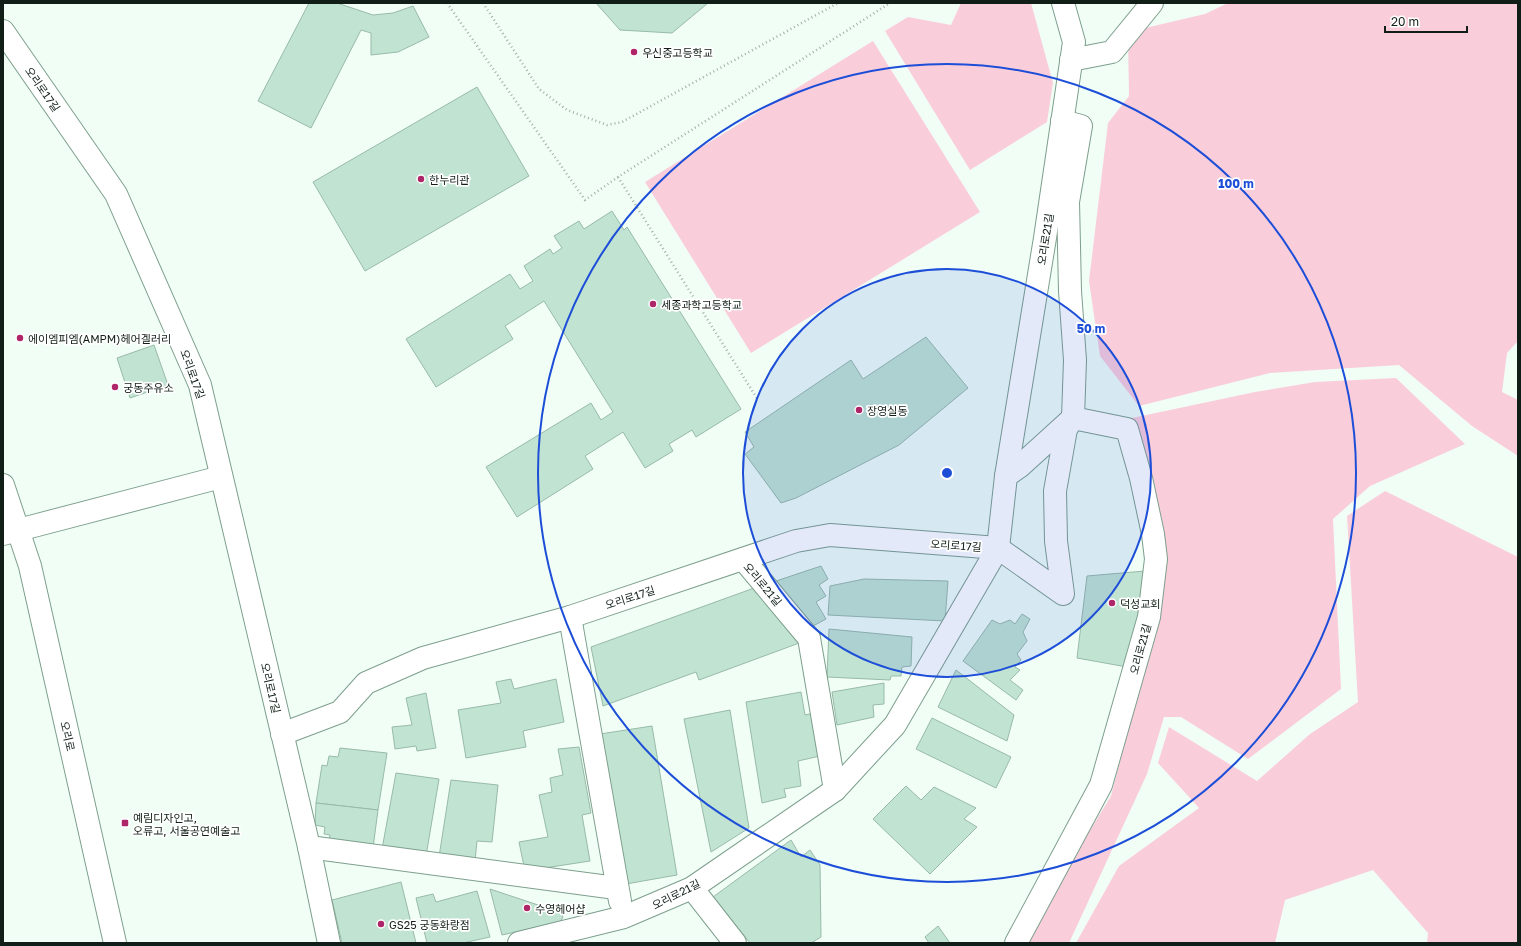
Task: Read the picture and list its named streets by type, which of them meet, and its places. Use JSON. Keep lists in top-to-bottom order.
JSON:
{
  "streets": {
    "street": ["오리로17길", "오리로21길", "오리로"]
  },
  "crossings": [
    ["오리로17길", "오리로21길"]
  ],
  "places": {
    "other": [
      "우신중고등학교",
      "한누리관",
      "세종과학고등학교",
      "에이엠피엠(AMPM)헤어겔러리",
      "궁동주유소",
      "장영실동",
      "덕성교회",
      "수영헤어샵",
      "GS25 궁동화랑점"
    ],
    "transit": ["예림디자인고, 오류고, 서울공연예술고"]
  },
  "scale_bar": "20 m",
  "rings": ["100 m", "50 m"]
}
